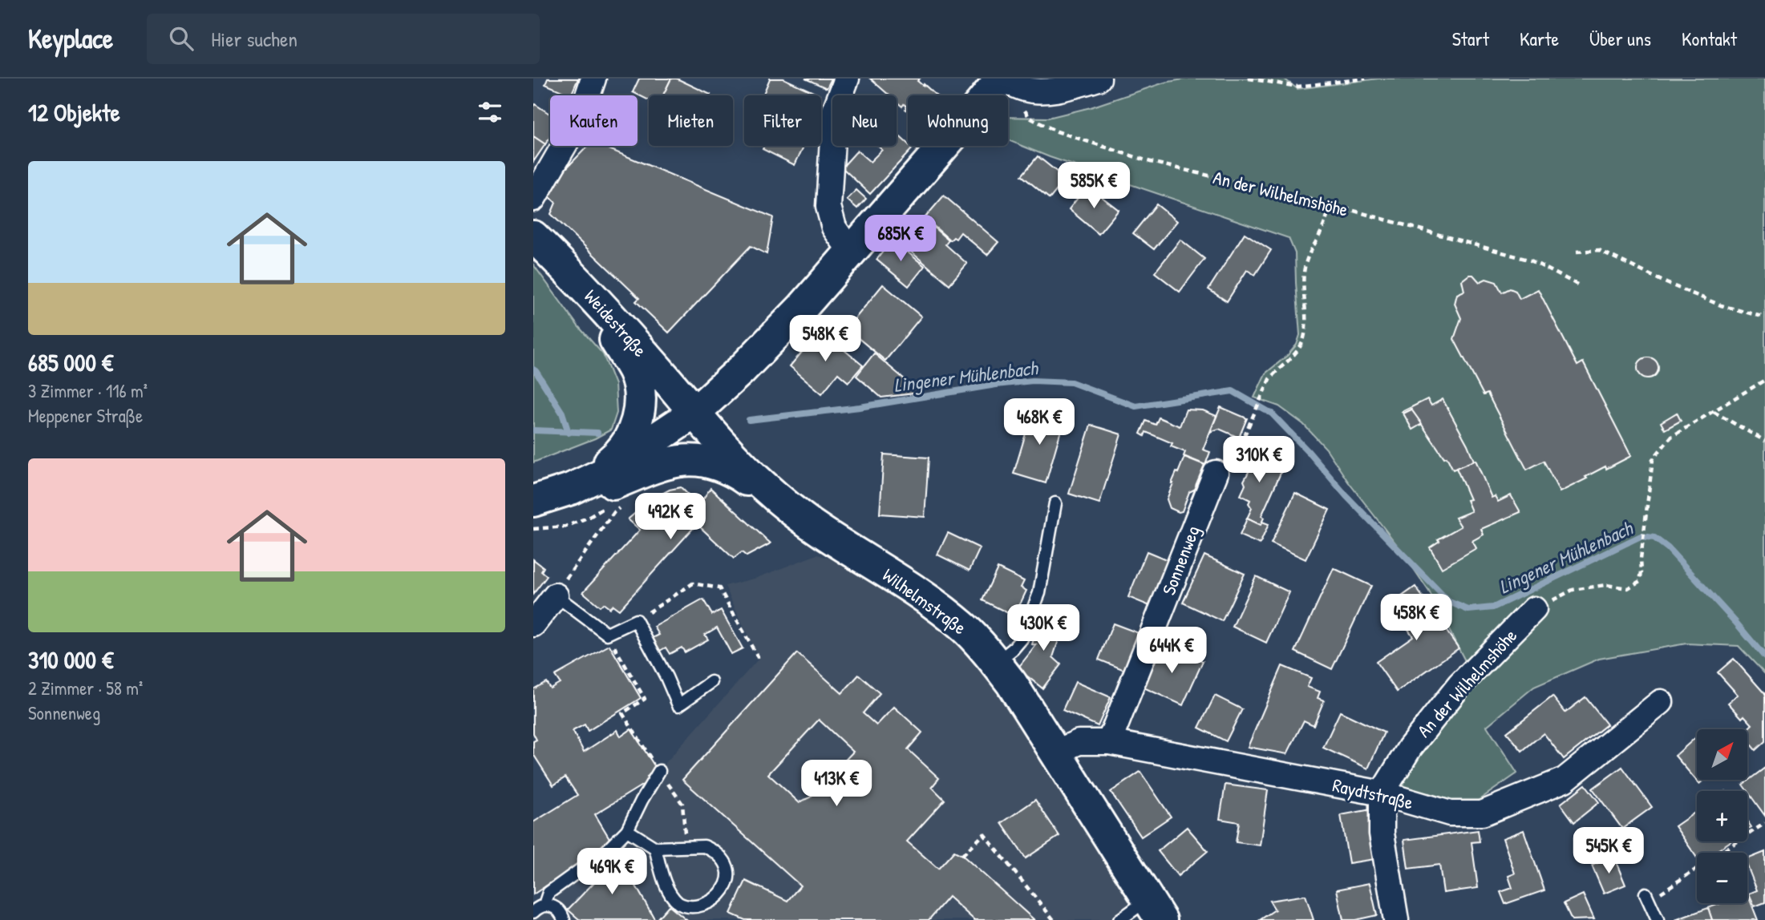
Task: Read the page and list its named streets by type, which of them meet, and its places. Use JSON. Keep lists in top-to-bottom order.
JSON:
{
  "streets": {
    "street": [
      "An der Wilhelmshöhe",
      "Weidestraße",
      "Sonnenweg",
      "Wilhelmstraße",
      "Raydtstraße"
    ]
  },
  "crossings": [
    ["An der Wilhelmshöhe", "Raydtstraße"],
    ["Weidestraße", "Wilhelmstraße"],
    ["Sonnenweg", "Raydtstraße"],
    ["Wilhelmstraße", "Raydtstraße"]
  ],
  "water": ["Lingener Mühlenbach"],
  "north": "top right",
  "page": {
    "header": "Keyplace",
    "search": "Hier suchen",
    "nav": [
      "Start",
      "Karte",
      "Über uns",
      "Kontakt"
    ],
    "heading": "12 Objekte",
    "chip": [
      "Kaufen",
      "Mieten",
      "Filter",
      "Neu",
      "Wohnung"
    ],
    "list": [
      {
        "name": "685 000 €",
        "note": "3 Zimmer · 116 m² · Meppener Straße"
      },
      {
        "name": "310 000 €",
        "note": "2 Zimmer · 58 m² · Sonnenweg"
      }
    ],
    "price": [
      "585K €",
      "685K €",
      "548K €",
      "468K €",
      "310K €",
      "492K €",
      "458K €",
      "430K €",
      "644K €",
      "413K €",
      "545K €",
      "469K €"
    ],
    "map_buttons": ["+", "−"]
  }
}
